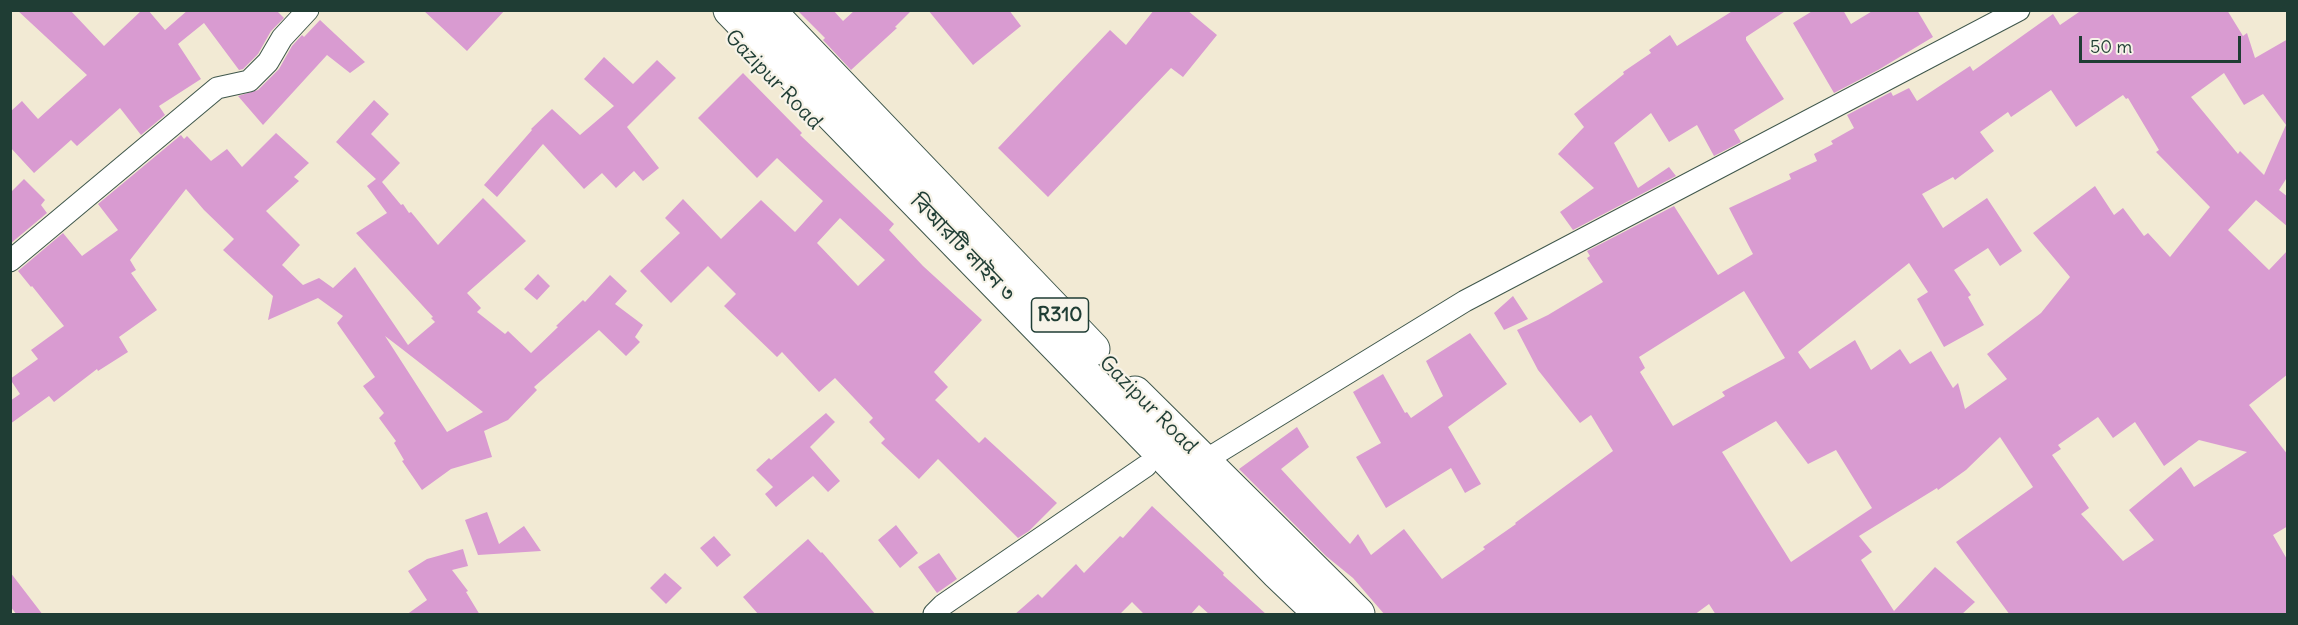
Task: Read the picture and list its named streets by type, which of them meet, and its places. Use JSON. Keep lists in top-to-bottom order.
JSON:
{
  "streets": {
    "main road": ["Gazipur Road", "বিআরটি লাইন ৩", "R310"]
  },
  "scale_bar": "50 m"
}
